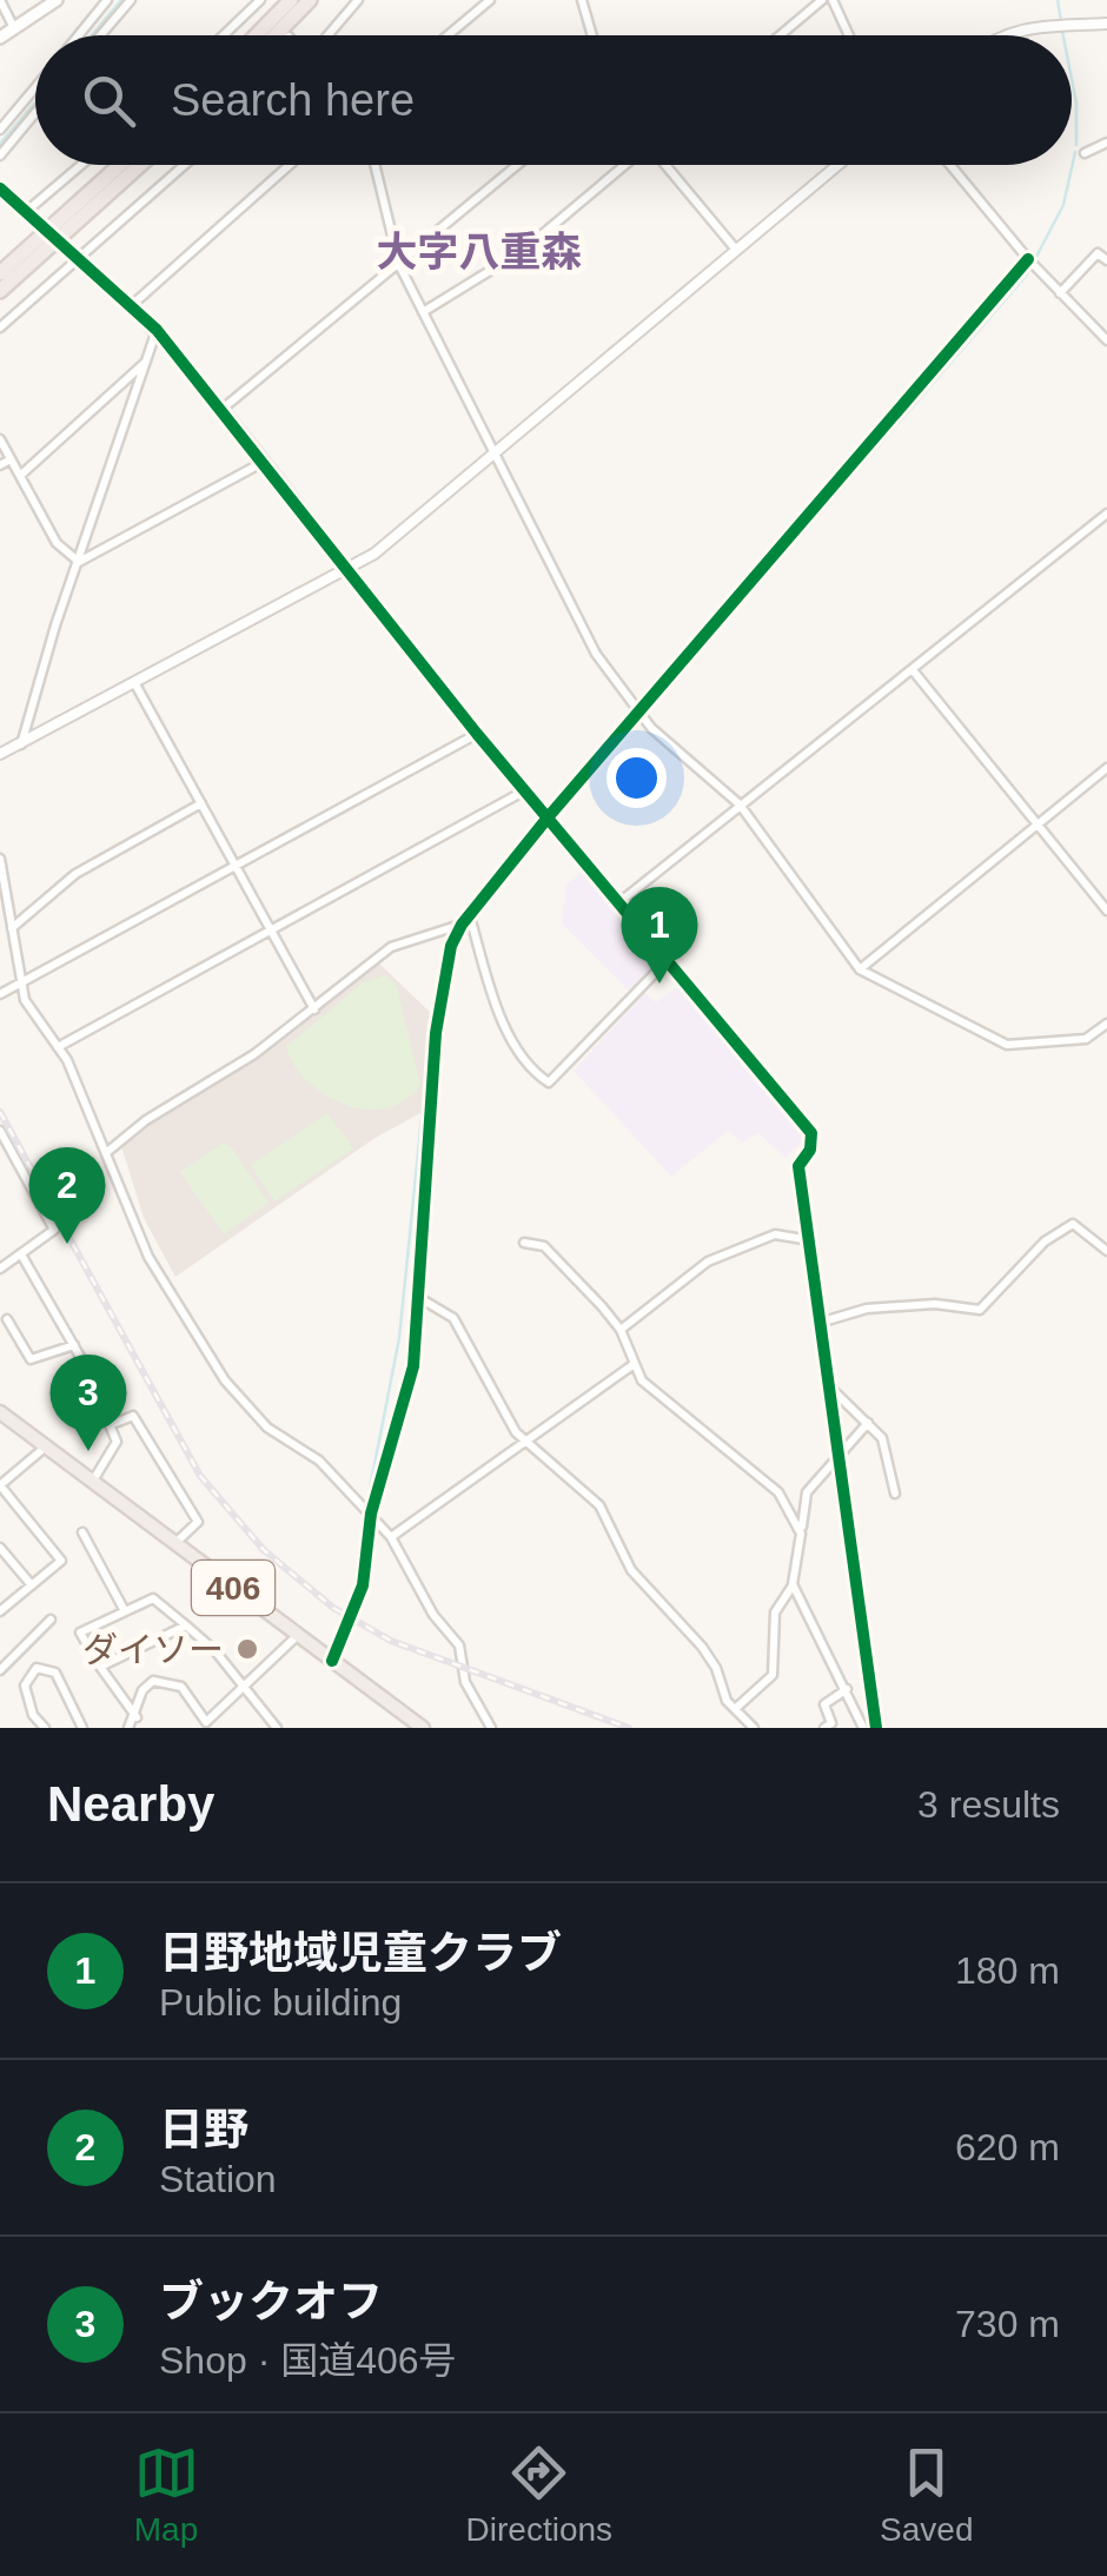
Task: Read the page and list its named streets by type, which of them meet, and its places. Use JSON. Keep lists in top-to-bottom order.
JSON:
{
  "streets": {
    "highway": ["406"]
  },
  "districts": ["大字八重森"],
  "places": ["ダイソー"],
  "page": {
    "search": "Search here",
    "pins": ["1", "2", "3"],
    "heading": ["Nearby", "3 results"],
    "list": [
      {
        "mark": "1",
        "name": "日野地域児童クラブ",
        "note": "Public building",
        "value": "180 m"
      },
      {
        "mark": "2",
        "name": "日野",
        "note": "Station",
        "value": "620 m"
      },
      {
        "mark": "3",
        "name": "ブックオフ",
        "note": "Shop · 国道406号",
        "value": "730 m"
      }
    ],
    "nav": ["Map", "Directions", "Saved"]
  }
}
